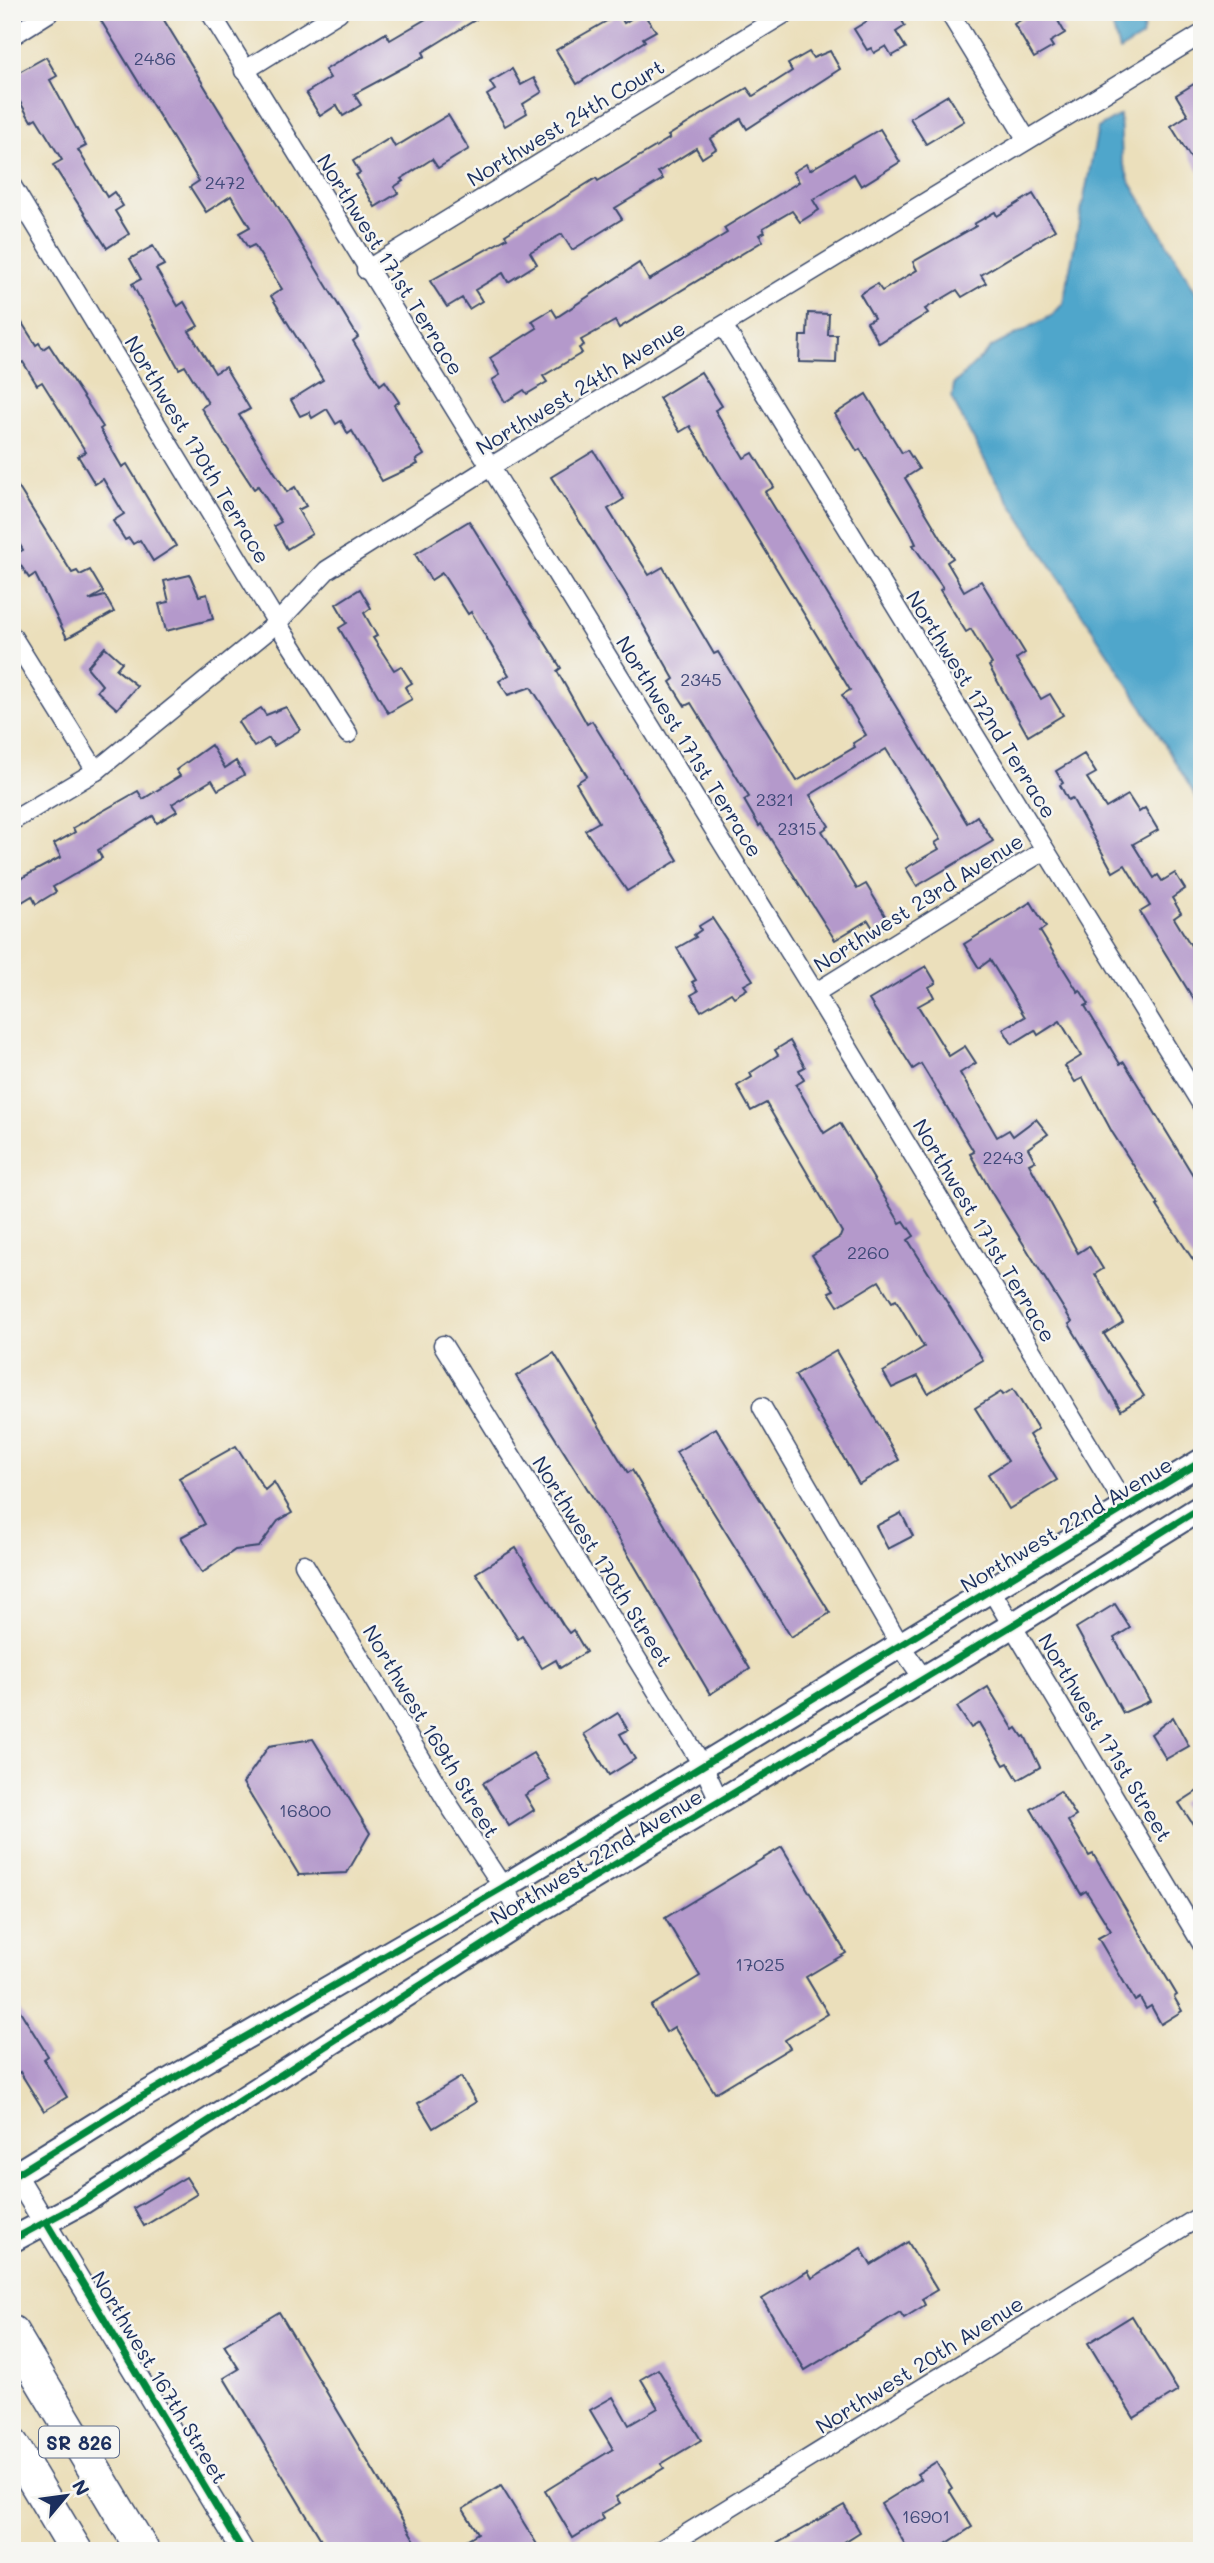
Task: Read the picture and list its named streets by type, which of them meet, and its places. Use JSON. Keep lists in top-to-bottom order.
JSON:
{
  "streets": {
    "highway": ["SR 826"],
    "main road": ["Northwest 22nd Avenue"],
    "street": [
      "Northwest 24th Court",
      "Northwest 171st Terrace",
      "Northwest 24th Avenue",
      "Northwest 170th Terrace",
      "Northwest 172nd Terrace",
      "Northwest 23rd Avenue",
      "Northwest 170th Street",
      "Northwest 169th Street",
      "Northwest 171st Street",
      "Northwest 20th Avenue",
      "Northwest 167th Street"
    ]
  },
  "crossings": [
    ["Northwest 24th Court", "Northwest 171st Terrace"],
    ["Northwest 171st Terrace", "Northwest 24th Avenue"],
    ["Northwest 171st Terrace", "Northwest 23rd Avenue"],
    ["Northwest 171st Terrace", "Northwest 22nd Avenue"],
    ["Northwest 24th Avenue", "Northwest 170th Terrace"],
    ["Northwest 24th Avenue", "Northwest 172nd Terrace"],
    ["Northwest 172nd Terrace", "Northwest 23rd Avenue"],
    ["Northwest 22nd Avenue", "Northwest 170th Street"],
    ["Northwest 22nd Avenue", "Northwest 169th Street"],
    ["Northwest 22nd Avenue", "Northwest 171st Street"],
    ["Northwest 22nd Avenue", "Northwest 167th Street"]
  ],
  "house_numbers": [
    "2486",
    "2472",
    "2345",
    "2321",
    "2315",
    "2243",
    "2260",
    "16800",
    "17025",
    "16901"
  ],
  "north": "top right"
}
